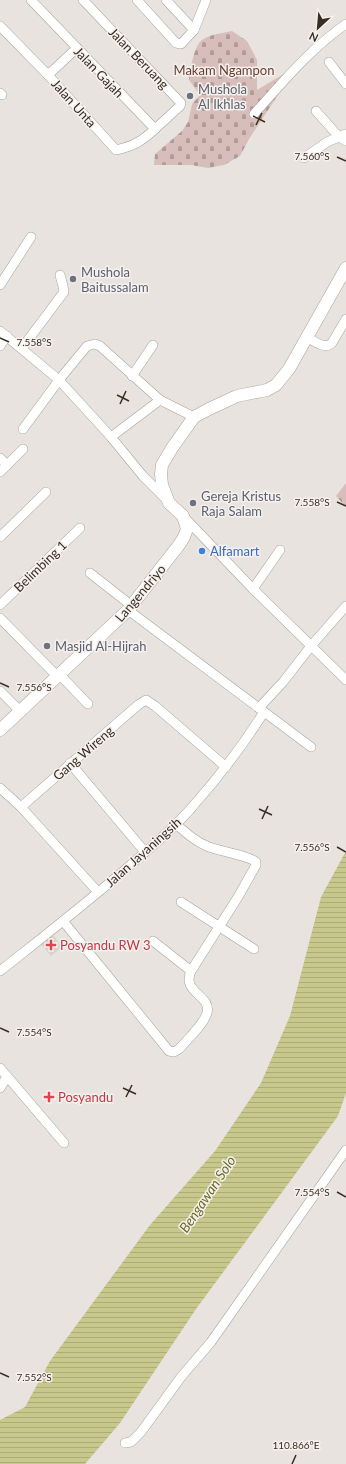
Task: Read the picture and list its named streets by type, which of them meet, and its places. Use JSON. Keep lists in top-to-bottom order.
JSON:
{
  "streets": {
    "street": [
      "Jalan Beruang",
      "Jalan Gajah",
      "Jalan Unta",
      "Belimbing 1",
      "Langendriyo",
      "Gang Wireng",
      "Jalan Jayaningsih"
    ]
  },
  "crossings": [
    ["Jalan Beruang", "Jalan Gajah"],
    ["Jalan Beruang", "Jalan Unta"],
    ["Jalan Gajah", "Jalan Unta"],
    ["Gang Wireng", "Jalan Jayaningsih"]
  ],
  "water": ["Bengawan Solo"],
  "parks": ["Makam Ngampon"],
  "places": {
    "other": [
      "Mushola Al Ikhlas",
      "Mushola Baitussalam",
      "Gereja Kristus Raja Salam",
      "Alfamart",
      "Masjid Al-Hijrah"
    ],
    "health": ["Posyandu RW 3", "Posyandu"]
  },
  "north": "bottom left",
  "coordinates": [
    "7.560°S",
    "7.558°S",
    "7.556°S",
    "7.554°S",
    "7.552°S",
    "110.866°E"
  ]
}
